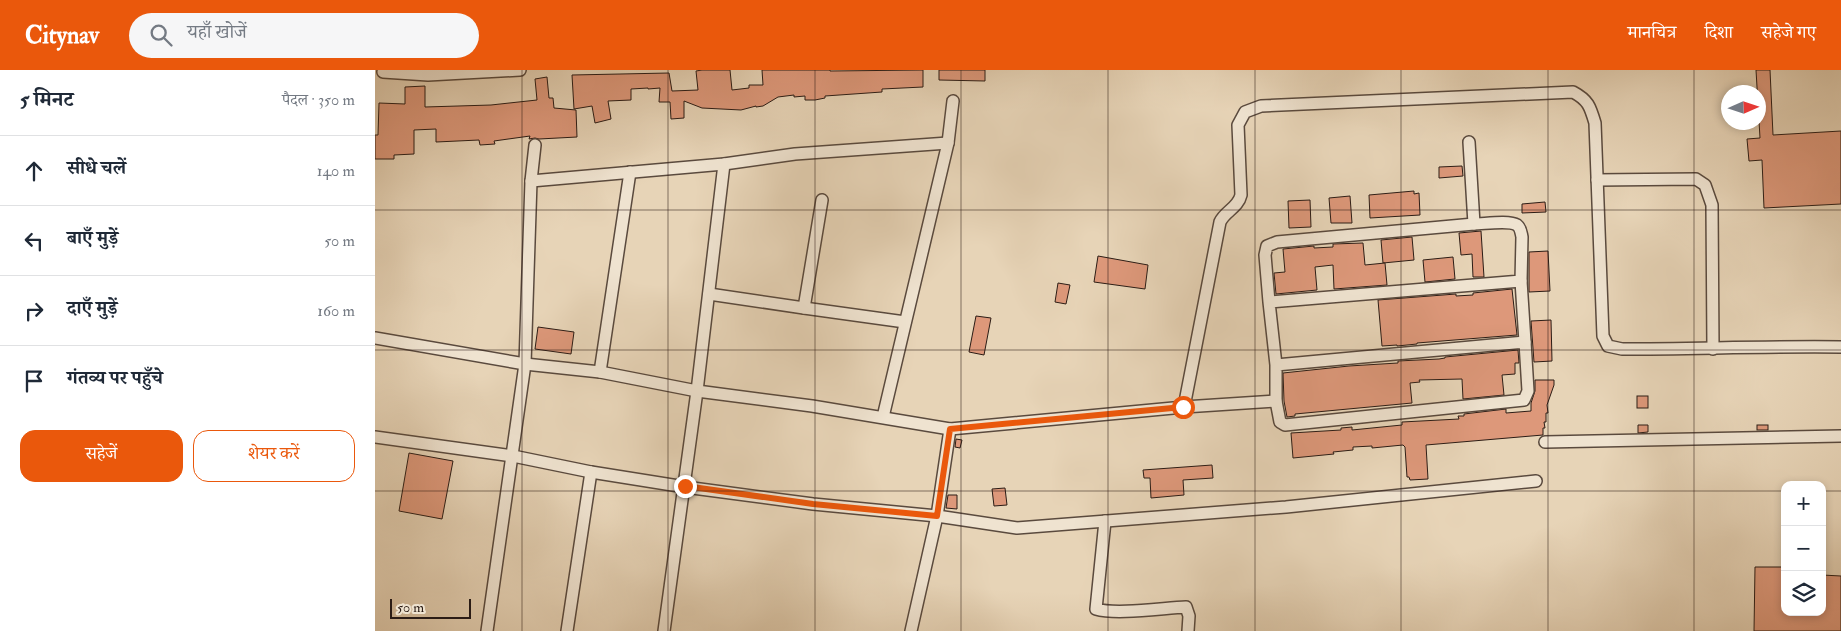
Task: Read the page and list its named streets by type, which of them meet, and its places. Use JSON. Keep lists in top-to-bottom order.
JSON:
{
  "scale_bar": "50 m",
  "north": "right",
  "page": {
    "header": "Citynav",
    "search": "यहाँ खोजें",
    "nav": ["मानचित्र", "दिशा", "सहेजे गए"],
    "heading": ["5 मिनट", "पैदल · 350 m"],
    "list": [
      ["सीधे चलें", "140 m"],
      ["बाएँ मुड़ें", "50 m"],
      ["दाएँ मुड़ें", "160 m"],
      "गंतव्य पर पहुँचे"
    ],
    "buttons": ["सहेजें", "शेयर करें"],
    "map_buttons": ["+", "−"],
    "scale": "50 m"
  }
}
